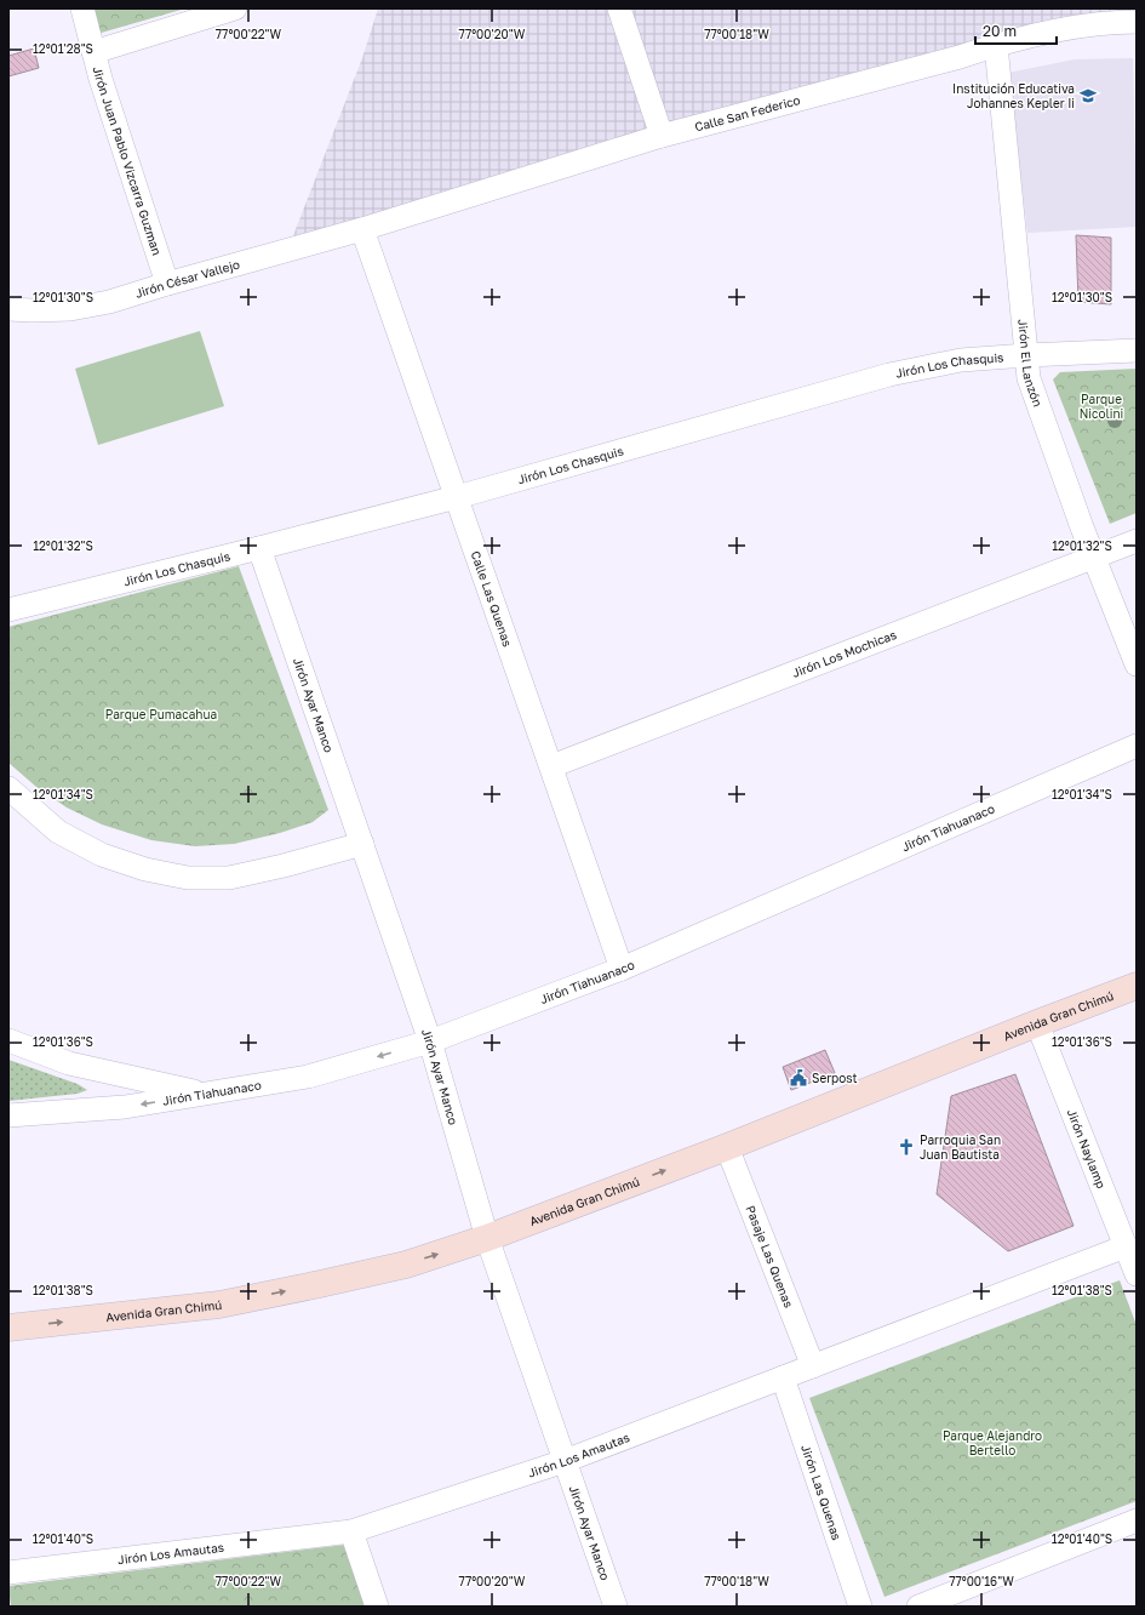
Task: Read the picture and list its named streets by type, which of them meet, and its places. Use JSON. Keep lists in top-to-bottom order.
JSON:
{
  "streets": {
    "street": [
      "Calle San Federico",
      "Jirón Juan Pablo Vizcarra Guzman",
      "Jirón César Vallejo",
      "Jirón El Lanzón",
      "Jirón Los Chasquis",
      "Calle Las Quenas",
      "Jirón Los Mochicas",
      "Jirón Ayar Manco",
      "Jirón Tiahuanaco",
      "Avenida Gran Chimú",
      "Jirón Naylamp",
      "Pasaje Las Quenas",
      "Jirón Los Amautas",
      "Jirón Las Quenas"
    ]
  },
  "crossings": [
    ["Calle San Federico", "Jirón César Vallejo"],
    ["Calle San Federico", "Jirón El Lanzón"],
    ["Calle San Federico", "Calle Las Quenas"],
    ["Jirón Juan Pablo Vizcarra Guzman", "Jirón César Vallejo"],
    ["Jirón César Vallejo", "Calle Las Quenas"],
    ["Jirón El Lanzón", "Jirón Los Chasquis"],
    ["Jirón El Lanzón", "Jirón Los Mochicas"],
    ["Jirón Los Chasquis", "Calle Las Quenas"],
    ["Jirón Los Chasquis", "Jirón Ayar Manco"],
    ["Calle Las Quenas", "Jirón Los Mochicas"],
    ["Calle Las Quenas", "Jirón Tiahuanaco"],
    ["Jirón Ayar Manco", "Jirón Tiahuanaco"],
    ["Jirón Ayar Manco", "Avenida Gran Chimú"],
    ["Jirón Ayar Manco", "Jirón Los Amautas"],
    ["Avenida Gran Chimú", "Jirón Naylamp"],
    ["Avenida Gran Chimú", "Pasaje Las Quenas"],
    ["Jirón Naylamp", "Jirón Los Amautas"],
    ["Pasaje Las Quenas", "Jirón Los Amautas"],
    ["Jirón Los Amautas", "Jirón Las Quenas"]
  ],
  "one_way": ["Avenida Gran Chimú"],
  "parks": ["Parque Nicolini", "Parque Pumacahua", "Parque Alejandro Bertello"],
  "places": {
    "school or university": ["Institución Educativa Johannes Kepler Ii"],
    "public building": ["Serpost"],
    "church": ["Parroquia San Juan Bautista"]
  },
  "scale_bar": "20 m",
  "coordinates": [
    "77°00'22\"W",
    "77°00'20\"W",
    "77°00'18\"W",
    "12°01'28\"S",
    "12°01'30\"S",
    "12°01'32\"S",
    "12°01'34\"S",
    "12°01'36\"S",
    "12°01'38\"S",
    "12°01'40\"S",
    "77°00'16\"W"
  ]
}
